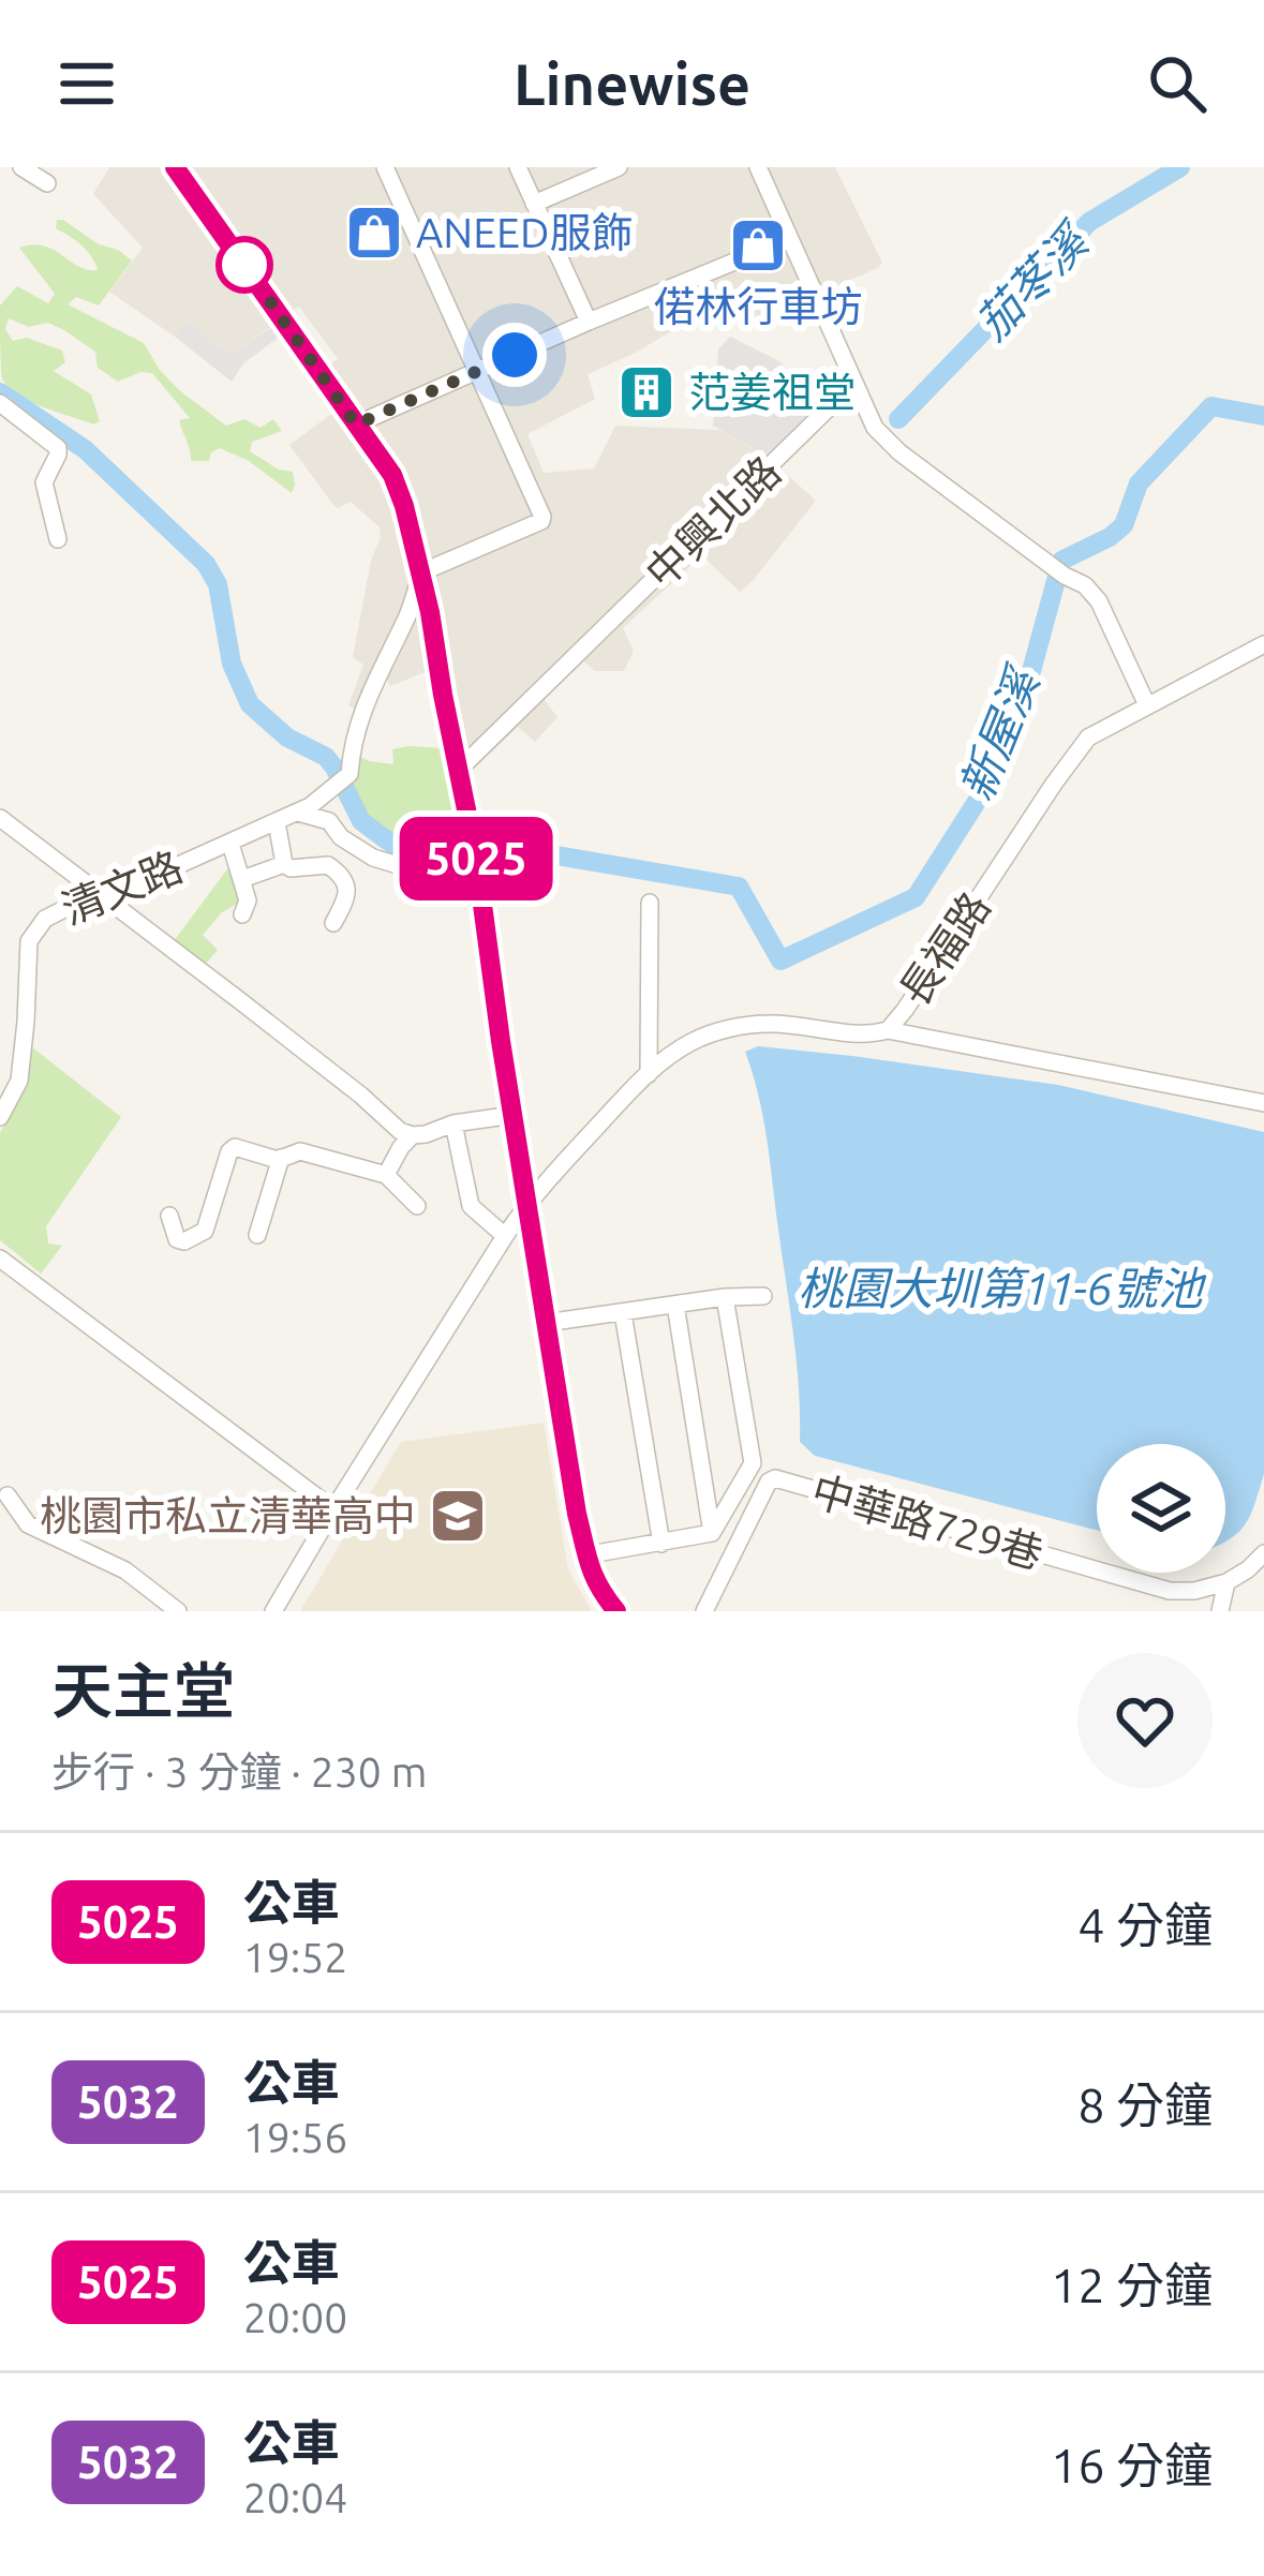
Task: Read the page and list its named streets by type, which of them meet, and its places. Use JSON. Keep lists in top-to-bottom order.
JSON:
{
  "streets": {
    "street": [
      "中興北路",
      "清文路",
      "長福路",
      "中華路729巷"
    ]
  },
  "water": ["茄苳溪", "新屋溪", "桃園大圳第11-6號池"],
  "places": {
    "shop": ["ANEED服飾", "偌林行車坊"],
    "building": ["范姜祖堂"],
    "school or university": ["桃園市私立清華高中"]
  },
  "lines": ["bus line 5025"],
  "page": {
    "header": "Linewise",
    "on_map": "5025",
    "heading": ["天主堂", "步行 · 3 分鐘 · 230 m"],
    "list": [
      {
        "mark": "5025",
        "name": "公車",
        "note": "19:52",
        "value": "4 分鐘"
      },
      {
        "mark": "5032",
        "name": "公車",
        "note": "19:56",
        "value": "8 分鐘"
      },
      {
        "mark": "5025",
        "name": "公車",
        "note": "20:00",
        "value": "12 分鐘"
      },
      {
        "mark": "5032",
        "name": "公車",
        "note": "20:04",
        "value": "16 分鐘"
      }
    ]
  }
}
